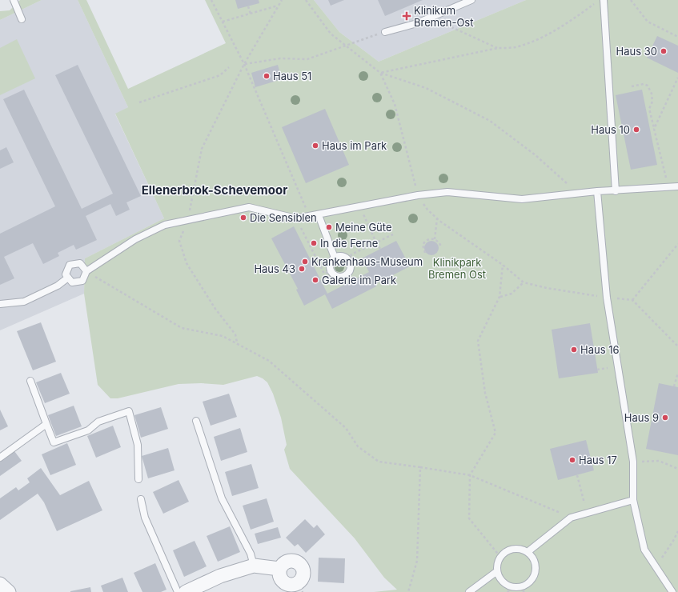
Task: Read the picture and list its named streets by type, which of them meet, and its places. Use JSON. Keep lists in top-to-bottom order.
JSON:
{
  "districts": ["Ellenerbrok-Schevemoor"],
  "parks": ["Klinikpark Bremen Ost"],
  "places": {
    "health": ["Klinikum Bremen-Ost"],
    "other": [
      "Haus 30",
      "Haus 51",
      "Haus 10",
      "Haus im Park",
      "Die Sensiblen",
      "Meine Güte",
      "In die Ferne",
      "Krankenhaus-Museum",
      "Haus 43",
      "Galerie im Park",
      "Haus 16",
      "Haus 9",
      "Haus 17"
    ]
  }
}
